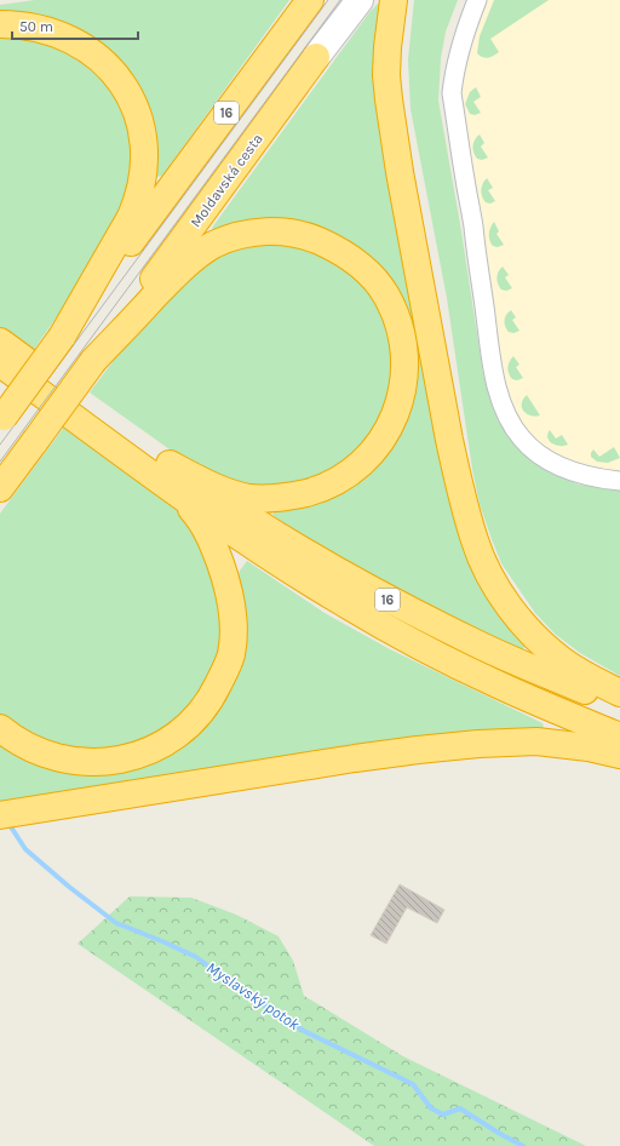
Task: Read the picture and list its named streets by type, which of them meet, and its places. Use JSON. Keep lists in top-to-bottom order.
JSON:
{
  "streets": {
    "highway": ["16", "Moldavská cesta"]
  },
  "water": ["Myslavský potok"],
  "scale_bar": "50 m"
}
